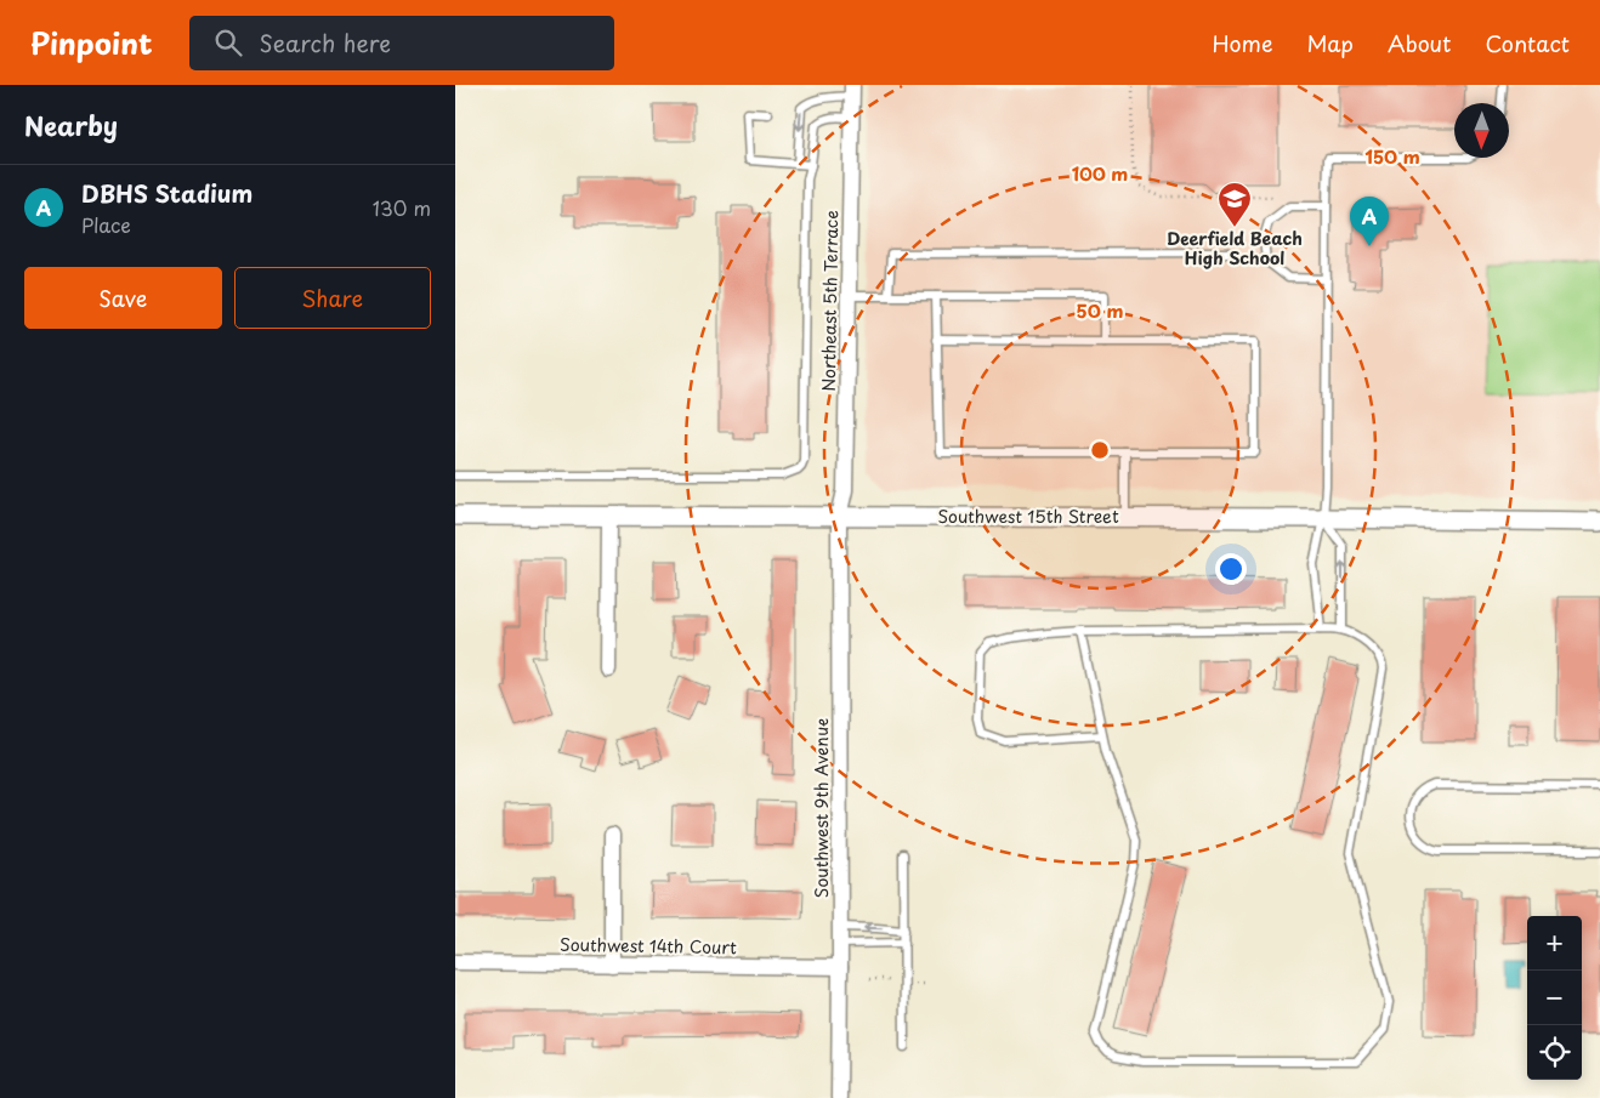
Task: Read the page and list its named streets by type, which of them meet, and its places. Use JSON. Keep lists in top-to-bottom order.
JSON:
{
  "streets": {
    "street": [
      "Northeast 5th Terrace",
      "Southwest 15th Street",
      "Southwest 9th Avenue",
      "Southwest 14th Court"
    ]
  },
  "crossings": [
    ["Northeast 5th Terrace", "Southwest 15th Street"],
    ["Northeast 5th Terrace", "Southwest 9th Avenue"],
    ["Southwest 15th Street", "Southwest 9th Avenue"],
    ["Southwest 9th Avenue", "Southwest 14th Court"]
  ],
  "places": {
    "school or university": ["Deerfield Beach High School"]
  },
  "north": "bottom",
  "page": {
    "header": "Pinpoint",
    "search": "Search here",
    "nav": [
      "Home",
      "Map",
      "About",
      "Contact"
    ],
    "heading": "Nearby",
    "list": [
      {
        "mark": "A",
        "name": "DBHS Stadium",
        "note": "Place",
        "value": "130 m"
      }
    ],
    "pins": "A",
    "buttons": ["Save", "Share"],
    "map_buttons": ["+", "−"]
  },
  "rings": ["150 m", "100 m", "50 m"]
}
